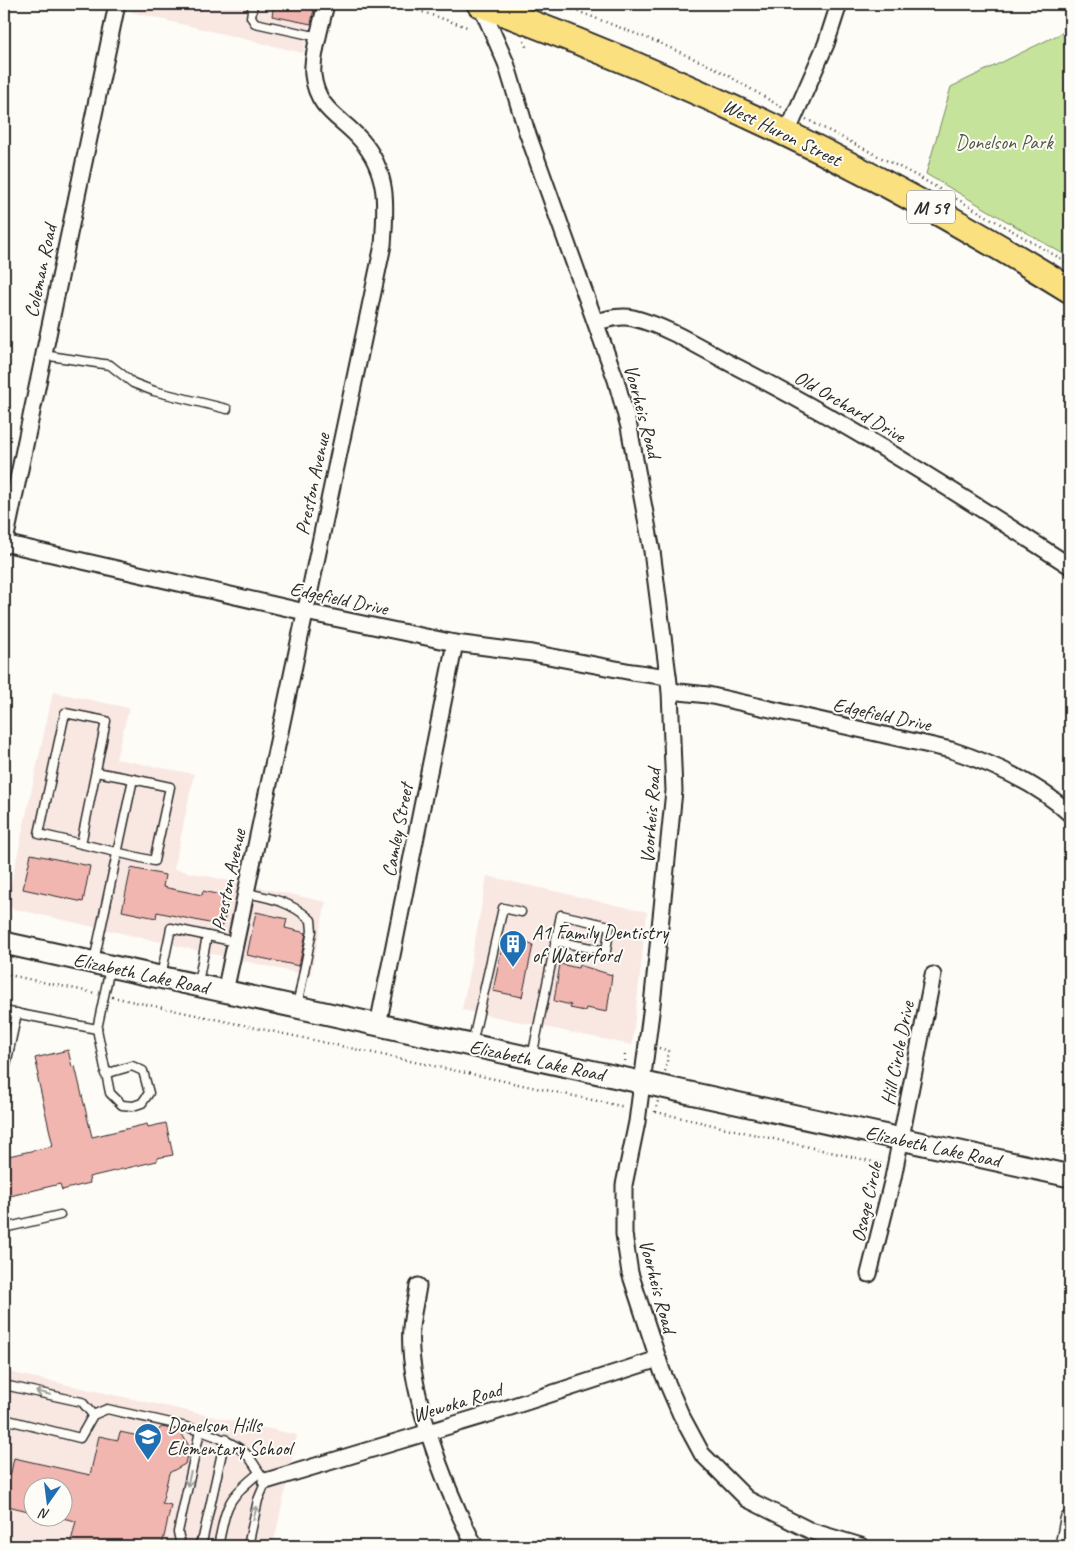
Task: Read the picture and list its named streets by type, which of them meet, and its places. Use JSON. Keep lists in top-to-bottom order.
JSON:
{
  "streets": {
    "highway": ["West Huron Street", "M 59"],
    "main road": ["Elizabeth Lake Road"],
    "street": [
      "Coleman Road",
      "Old Orchard Drive",
      "Voorheis Road",
      "Preston Avenue",
      "Edgefield Drive",
      "Camley Street",
      "Hill Circle Drive",
      "Osage Circle",
      "Wewoka Road"
    ]
  },
  "crossings": [
    ["West Huron Street", "Voorheis Road"],
    ["Coleman Road", "Edgefield Drive"],
    ["Old Orchard Drive", "Voorheis Road"],
    ["Voorheis Road", "Edgefield Drive"],
    ["Voorheis Road", "Elizabeth Lake Road"],
    ["Voorheis Road", "Wewoka Road"],
    ["Preston Avenue", "Edgefield Drive"],
    ["Preston Avenue", "Elizabeth Lake Road"],
    ["Edgefield Drive", "Camley Street"],
    ["Camley Street", "Elizabeth Lake Road"],
    ["Elizabeth Lake Road", "Hill Circle Drive"],
    ["Elizabeth Lake Road", "Osage Circle"],
    ["Hill Circle Drive", "Osage Circle"]
  ],
  "parks": ["Donelson Park"],
  "places": {
    "building": ["A1 Family Dentistry of Waterford"],
    "school or university": ["Donelson Hills Elementary School"]
  },
  "north": "bottom"
}
